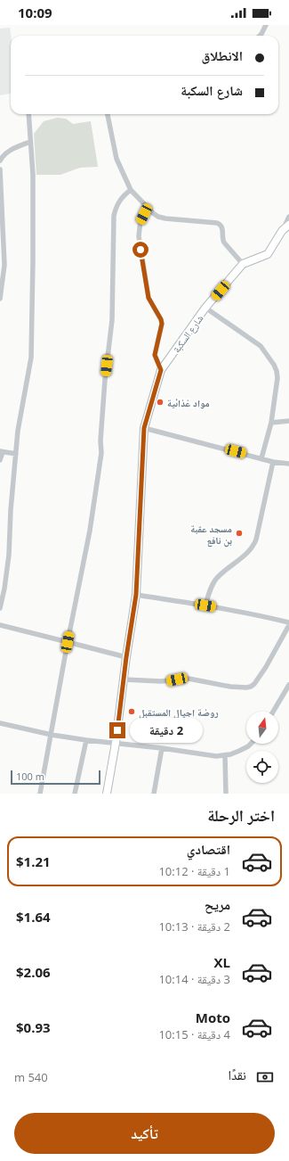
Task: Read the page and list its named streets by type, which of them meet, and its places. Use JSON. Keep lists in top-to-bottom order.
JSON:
{
  "streets": {
    "main road": ["شارع السكبة"]
  },
  "places": ["مواد غذائية", "مسجد عقبة بن نافع", "روضة اجيال المستقبل"],
  "scale_bar": "100 m",
  "north": "top",
  "page": {
    "status": "10:09",
    "banner": ["الانطلاق", "شارع السكبة"],
    "bubble": "2 دقيقة",
    "scale": "100 m",
    "heading": "اختر الرحلة",
    "list": [
      {
        "name": "اقتصادي",
        "note": "1 دقيقة · 10:12",
        "value": "$1.21"
      },
      {
        "name": "مريح",
        "note": "2 دقيقة · 10:13",
        "value": "$1.64"
      },
      {
        "name": "XL",
        "note": "3 دقيقة · 10:14",
        "value": "$2.06"
      },
      {
        "name": "Moto",
        "note": "4 دقيقة · 10:15",
        "value": "$0.93"
      }
    ],
    "pay": ["نقدًا", "540 m"],
    "buttons": "تأكيد"
  }
}
